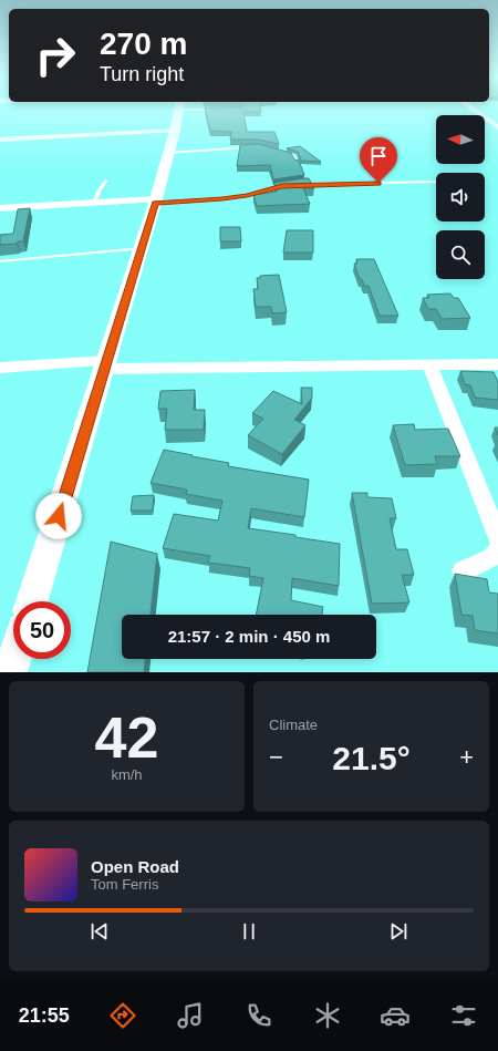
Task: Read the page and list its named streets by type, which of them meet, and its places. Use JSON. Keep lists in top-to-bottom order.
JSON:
{
  "north": "left",
  "page": {
    "turn": ["270 m", "Turn right"],
    "limit": "50",
    "trip": "21:57 · 2 min · 450 m",
    "tile": [
      ["42", "km/h"],
      "Climate"
    ],
    "heat": ["−", "21.5°", "+"],
    "song": ["Open Road", "Tom Ferris"],
    "tabs": "21:55"
  }
}
